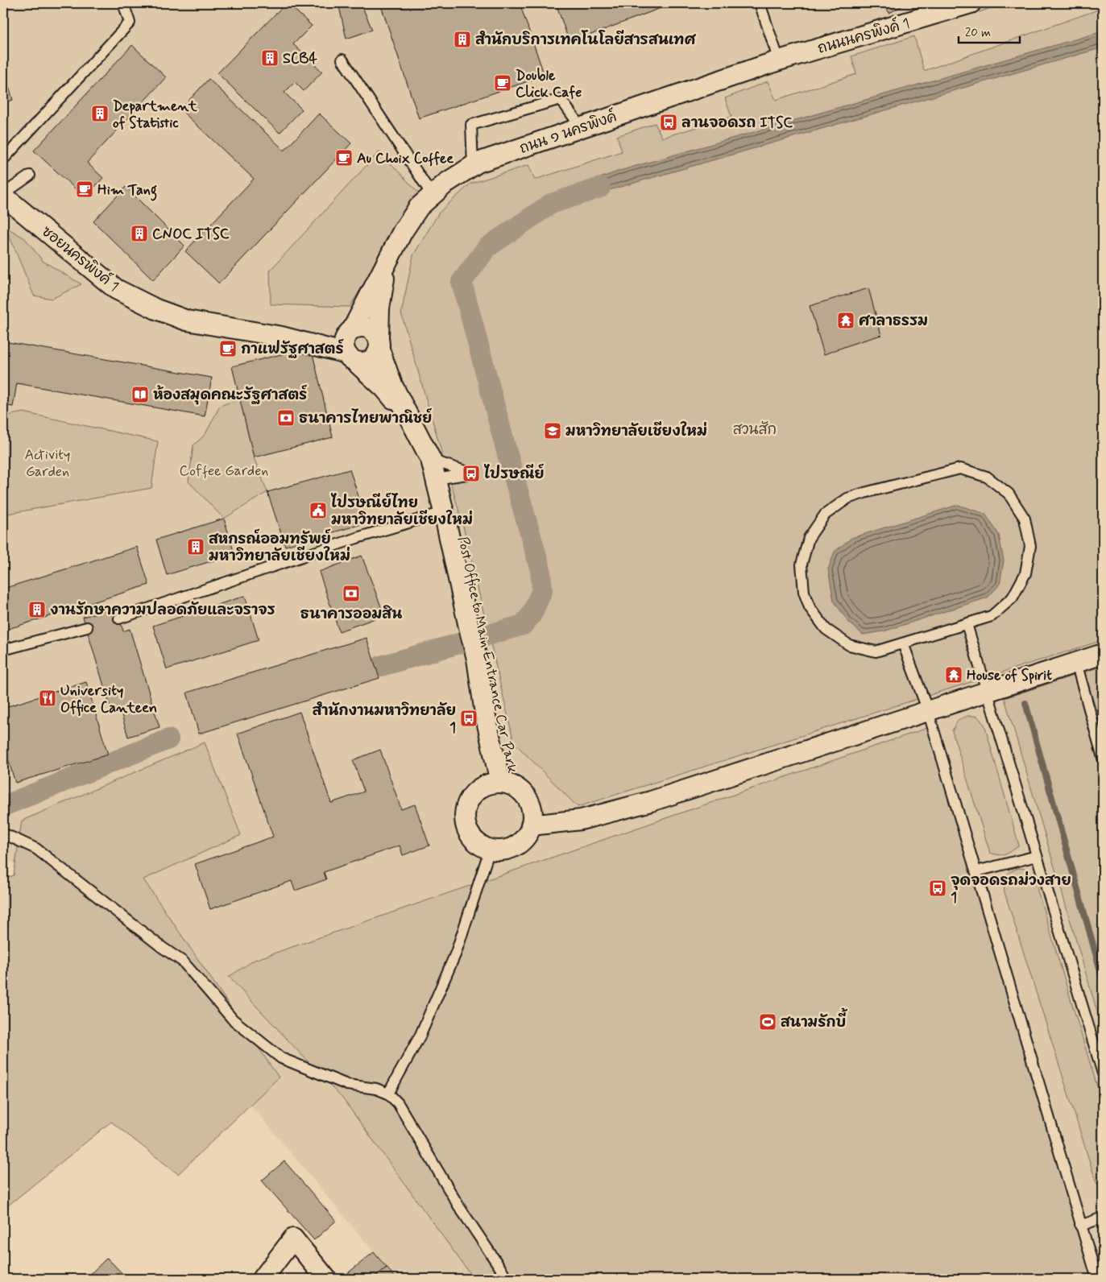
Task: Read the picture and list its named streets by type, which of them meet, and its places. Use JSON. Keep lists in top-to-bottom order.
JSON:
{
  "streets": {
    "street": ["ถนนนครพิงค์ 1", "ถนน ๑ นครพิงค์", "ซอยนครพิงค์ 1"],
    "lane": ["Post Office to Main Entrance Car Park"]
  },
  "crossings": [
    ["ถนนนครพิงค์ 1", "ถนน ๑ นครพิงค์"],
    ["ถนน ๑ นครพิงค์", "ซอยนครพิงค์ 1"]
  ],
  "parks": ["สวนสัก", "Activity Garden", "Coffee Garden"],
  "places": {
    "building": [
      "สำนักบริการเทคโนโลยีสารสนเทศ",
      "SCB4",
      "Department of Statistic",
      "CNOC ITSC",
      "สหกรณ์ออมทรัพย์ มหาวิทยาลัยเชียงใหม่",
      "งานรักษาความปลอดภัยและจราจร"
    ],
    "cafe": [
      "Double Click Cafe",
      "Au Choix Coffee",
      "Him Tang",
      "กาแฟรัฐศาสตร์"
    ],
    "bus stop": [
      "ลานจอดรถ ITSC",
      "ไปรษณีย์",
      "สํานักงานมหาวิทยาลัย 1",
      "จุดจอดรถม่วงสาย 1"
    ],
    "temple": ["ศาลาธรรม", "House of Spirit"],
    "library": ["ห้องสมุดคณะรัฐศาสตร์"],
    "bank": ["ธนาคารไทยพาณิชย์", "ธนาคารออมสิน"],
    "school or university": ["มหาวิทยาลัยเชียงใหม่"],
    "public building": ["ไปรษณีย์ไทย มหาวิทยาลัยเชียงใหม่"],
    "restaurant": ["University Office Canteen"],
    "sports": ["สนามรักบี้"]
  },
  "scale_bar": "20 m"
}
